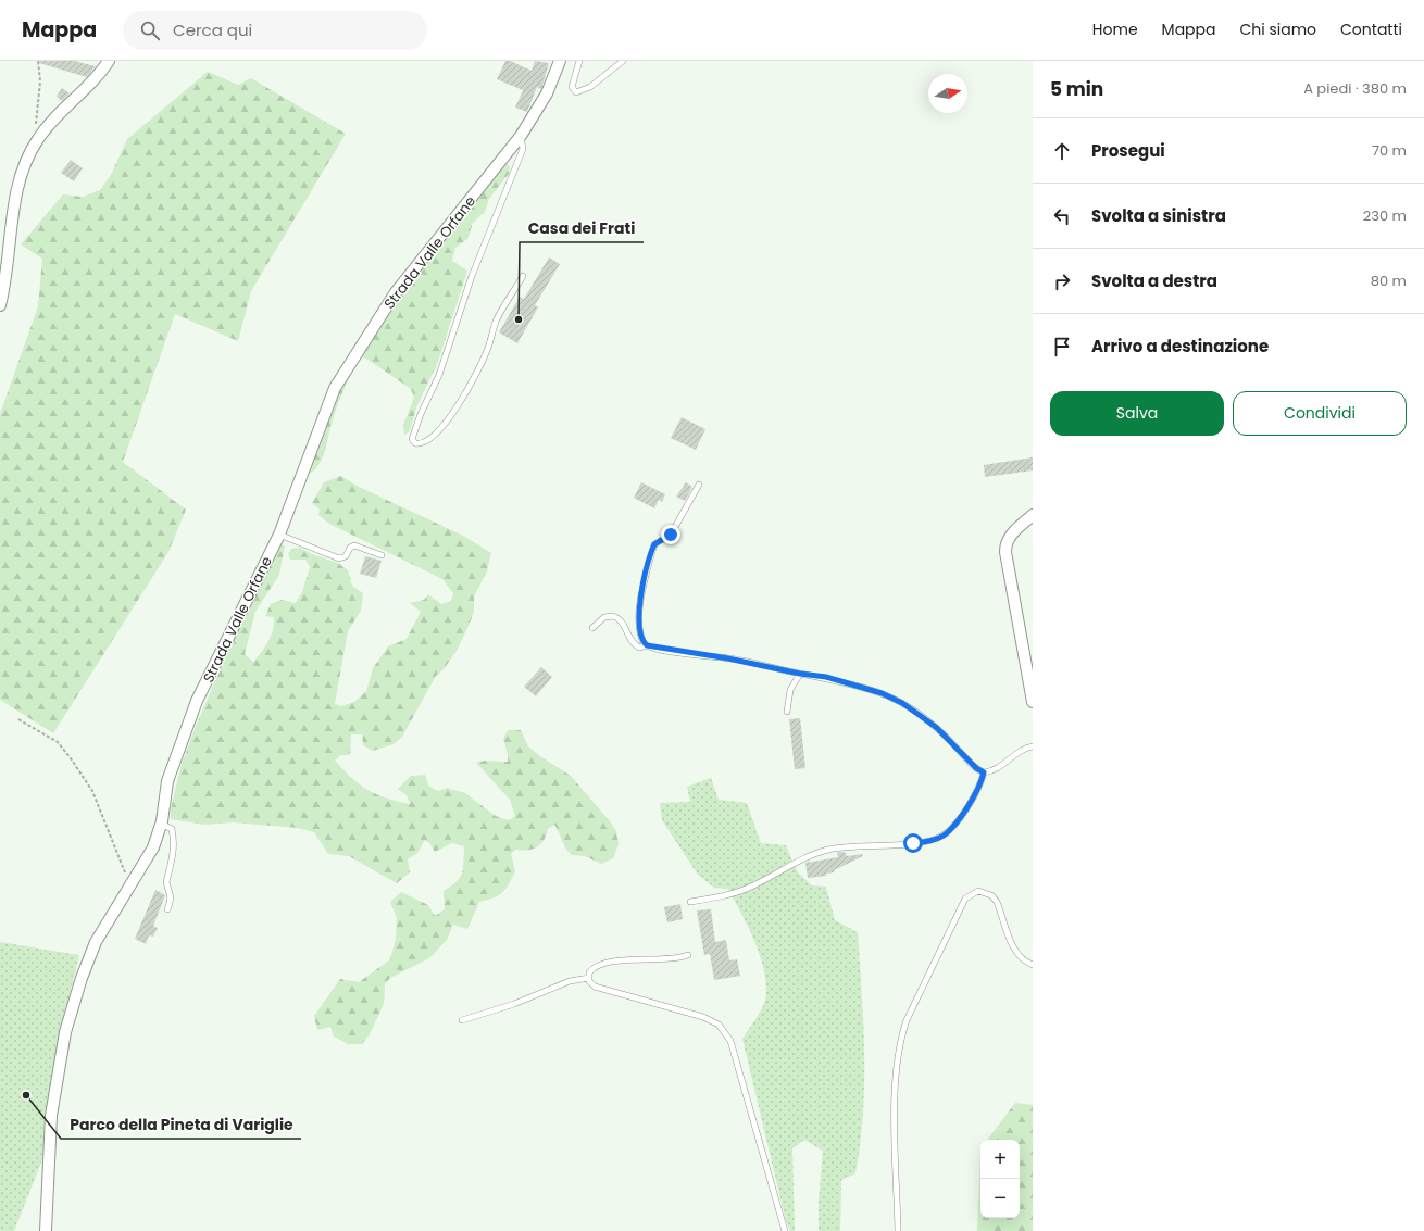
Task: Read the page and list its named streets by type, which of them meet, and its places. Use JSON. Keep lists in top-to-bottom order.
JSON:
{
  "streets": {
    "street": ["Strada Valle Orfane"]
  },
  "places": ["Casa dei Frati", "Parco della Pineta di Variglie"],
  "north": "right",
  "page": {
    "header": "Mappa",
    "search": "Cerca qui",
    "nav": [
      "Home",
      "Mappa",
      "Chi siamo",
      "Contatti"
    ],
    "heading": ["5 min", "A piedi · 380 m"],
    "list": [
      ["Prosegui", "70 m"],
      ["Svolta a sinistra", "230 m"],
      ["Svolta a destra", "80 m"],
      "Arrivo a destinazione"
    ],
    "buttons": ["Salva", "Condividi"],
    "map_buttons": ["+", "−"]
  }
}
